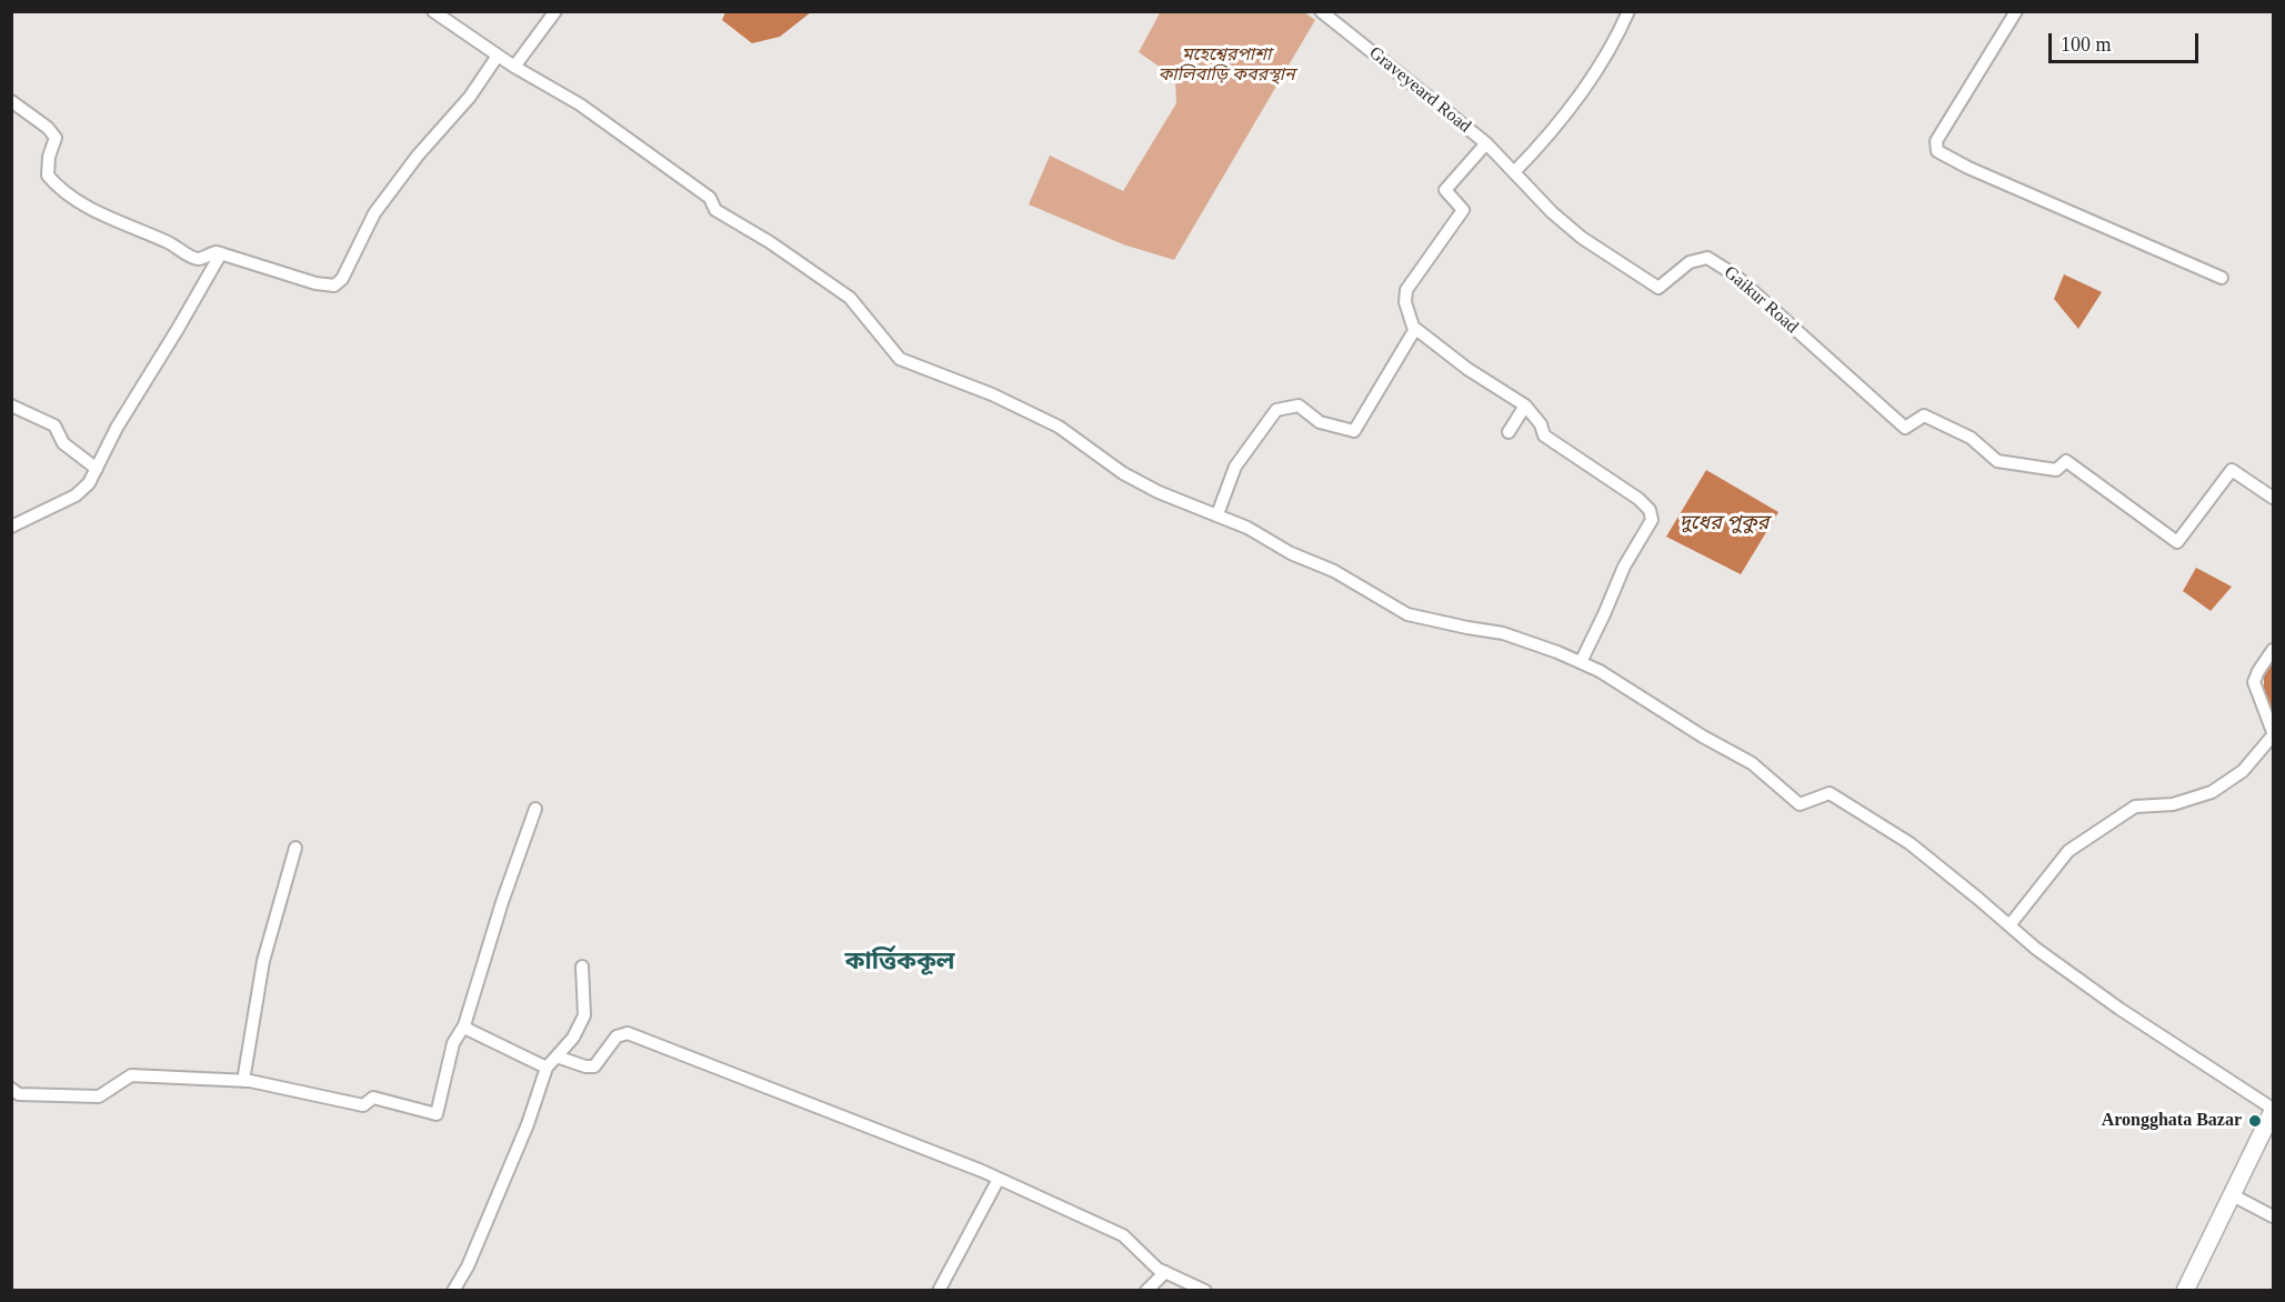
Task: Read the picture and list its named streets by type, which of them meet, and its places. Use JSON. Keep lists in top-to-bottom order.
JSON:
{
  "streets": {
    "street": ["Graveyeard Road", "Gaikur Road"]
  },
  "crossings": [
    ["Graveyeard Road", "Gaikur Road"]
  ],
  "districts": ["কার্ত্তিককূল"],
  "water": ["দুধের পুকুর"],
  "parks": ["মহেশ্বেরপাশা কালিবাড়ি কবরস্থান"],
  "places": ["Arongghata Bazar"],
  "scale_bar": "100 m"
}
